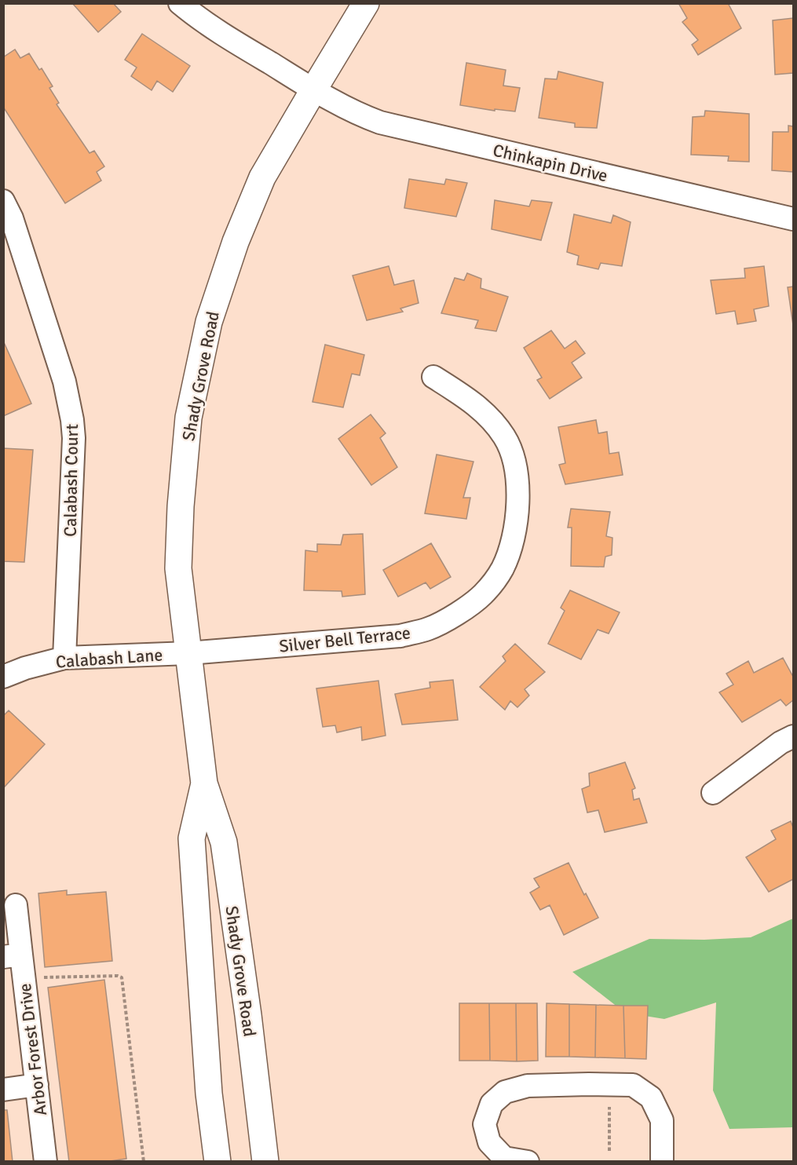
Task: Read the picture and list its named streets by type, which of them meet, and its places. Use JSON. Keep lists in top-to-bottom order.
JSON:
{
  "streets": {
    "main road": ["Shady Grove Road"],
    "street": [
      "Chinkapin Drive",
      "Calabash Court",
      "Silver Bell Terrace",
      "Calabash Lane",
      "Arbor Forest Drive"
    ]
  },
  "crossings": [
    ["Chinkapin Drive", "Shady Grove Road"],
    ["Shady Grove Road", "Silver Bell Terrace"],
    ["Shady Grove Road", "Calabash Lane"],
    ["Calabash Court", "Calabash Lane"],
    ["Silver Bell Terrace", "Calabash Lane"]
  ]
}
